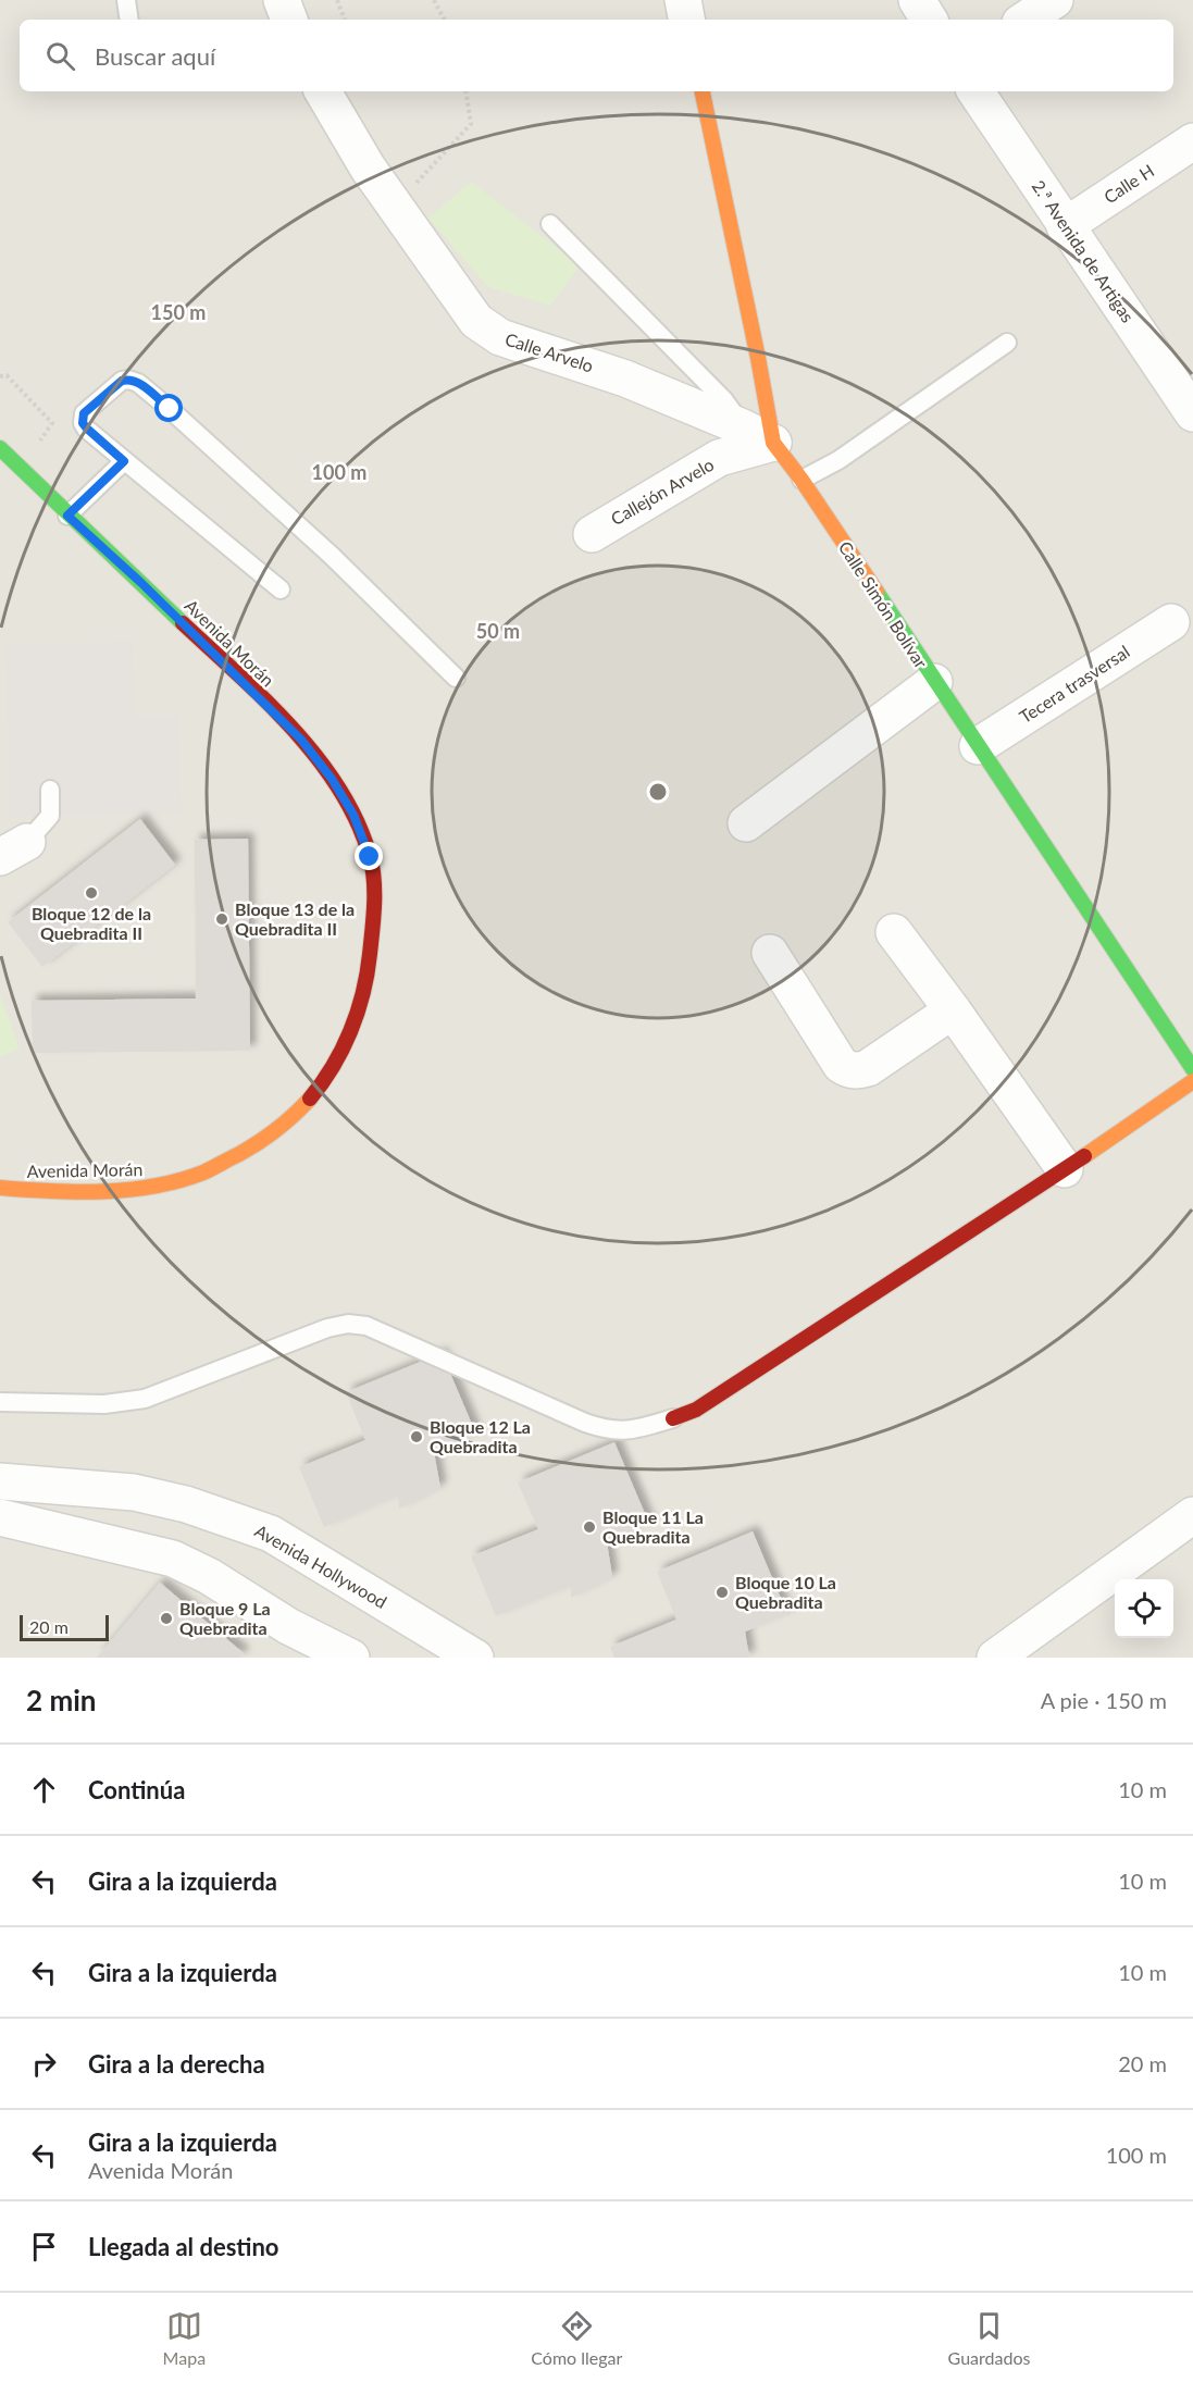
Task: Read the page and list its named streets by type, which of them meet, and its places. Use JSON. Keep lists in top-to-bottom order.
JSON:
{
  "streets": {
    "street": [
      "Calle H",
      "2.ª Avenida de Artigas",
      "Calle Arvelo",
      "Callejón Arvelo",
      "Calle Simón Bolívar",
      "Avenida Morán",
      "Tecera trasversal",
      "Avenida Hollywood"
    ]
  },
  "crossings": [
    ["Calle H", "2.ª Avenida de Artigas"],
    ["Calle Arvelo", "Callejón Arvelo"],
    ["Calle Arvelo", "Calle Simón Bolívar"],
    ["Callejón Arvelo", "Calle Simón Bolívar"],
    ["Calle Simón Bolívar", "Tecera trasversal"]
  ],
  "places": [
    "Bloque 12 de la Quebradita II",
    "Bloque 13 de la Quebradita II",
    "Bloque 12 La Quebradita",
    "Bloque 11 La Quebradita",
    "Bloque 10 La Quebradita",
    "Bloque 9 La Quebradita"
  ],
  "scale_bar": "20 m",
  "page": {
    "search": "Buscar aquí",
    "scale": "20 m",
    "heading": ["2 min", "A pie · 150 m"],
    "list": [
      ["Continúa", "10 m"],
      ["Gira a la izquierda", "10 m"],
      ["Gira a la izquierda", "10 m"],
      ["Gira a la derecha", "20 m"],
      ["Gira a la izquierda", "Avenida Morán", "100 m"],
      "Llegada al destino"
    ],
    "nav": ["Mapa", "Cómo llegar", "Guardados"]
  },
  "rings": ["150 m", "100 m", "50 m"]
}
